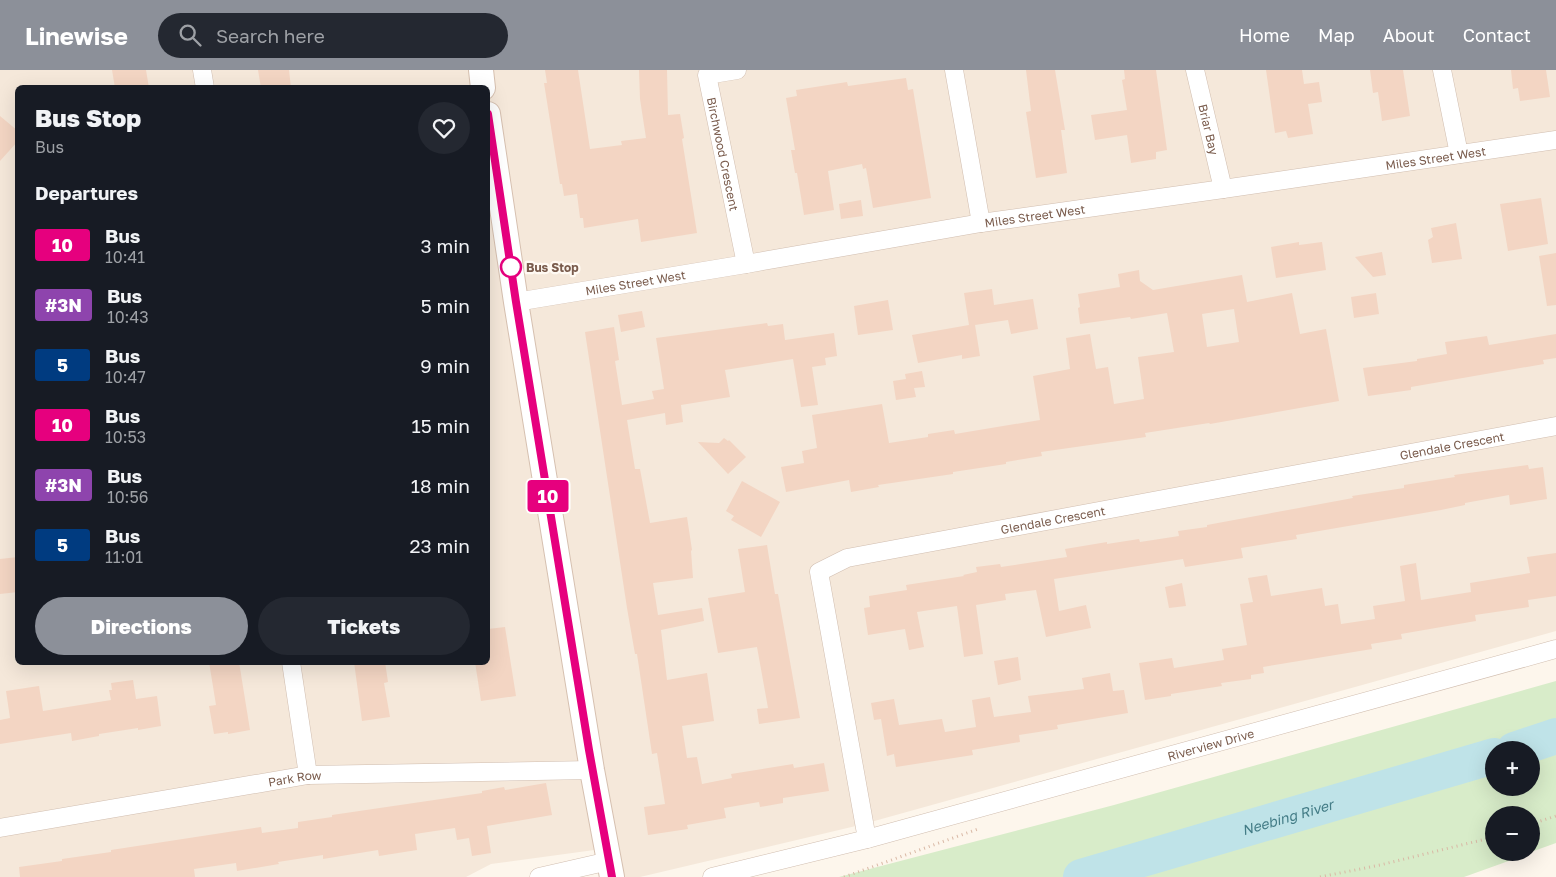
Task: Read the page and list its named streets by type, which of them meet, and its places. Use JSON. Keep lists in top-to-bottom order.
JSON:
{
  "streets": {
    "street": [
      "Briar Bay",
      "Birchwood Crescent",
      "Miles Street West",
      "Glendale Crescent",
      "Riverview Drive",
      "Park Row"
    ]
  },
  "crossings": [
    ["Briar Bay", "Miles Street West"],
    ["Birchwood Crescent", "Miles Street West"],
    ["Glendale Crescent", "Riverview Drive"]
  ],
  "water": ["Neebing River"],
  "places": ["Bus Stop"],
  "lines": ["bus line 10"],
  "page": {
    "header": "Linewise",
    "search": "Search here",
    "nav": [
      "Home",
      "Map",
      "About",
      "Contact"
    ],
    "on_map": "10",
    "heading": [
      ["Bus Stop", "Bus"],
      "Departures"
    ],
    "list": [
      {
        "mark": "10",
        "name": "Bus",
        "note": "10:41",
        "value": "3 min"
      },
      {
        "mark": "#3N",
        "name": "Bus",
        "note": "10:43",
        "value": "5 min"
      },
      {
        "mark": "5",
        "name": "Bus",
        "note": "10:47",
        "value": "9 min"
      },
      {
        "mark": "10",
        "name": "Bus",
        "note": "10:53",
        "value": "15 min"
      },
      {
        "mark": "#3N",
        "name": "Bus",
        "note": "10:56",
        "value": "18 min"
      },
      {
        "mark": "5",
        "name": "Bus",
        "note": "11:01",
        "value": "23 min"
      }
    ],
    "buttons": ["Directions", "Tickets"],
    "map_buttons": ["+", "−"]
  }
}
